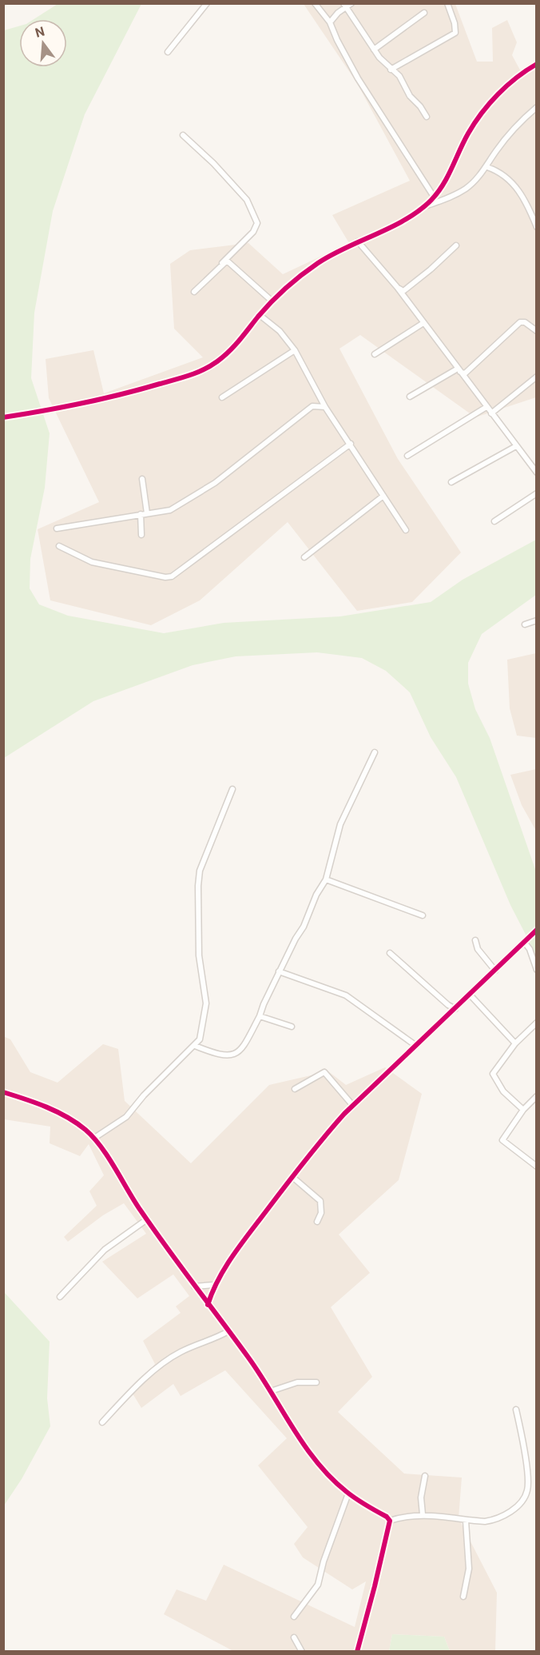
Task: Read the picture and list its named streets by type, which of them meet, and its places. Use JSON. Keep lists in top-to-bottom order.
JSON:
{
  "north": "top"
}
